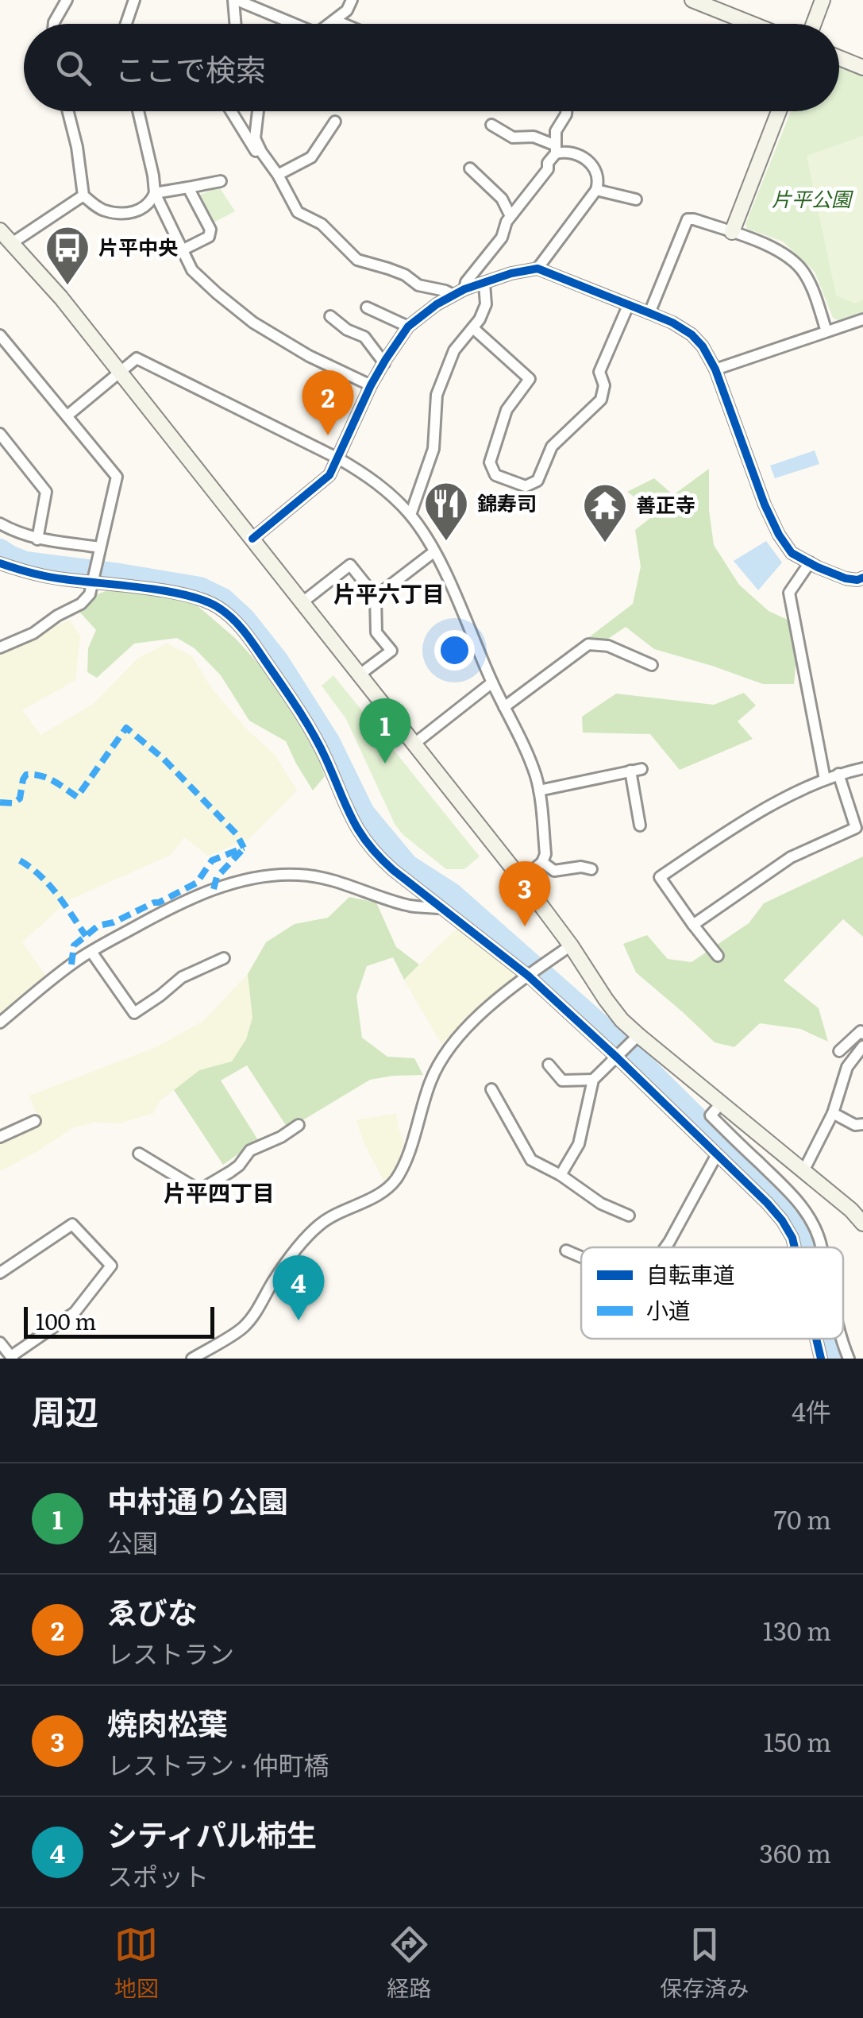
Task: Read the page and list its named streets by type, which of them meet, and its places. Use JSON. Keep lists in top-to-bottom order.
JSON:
{
  "districts": ["片平六丁目", "片平四丁目"],
  "parks": ["片平公園"],
  "places": {
    "bus stop": ["片平中央"],
    "restaurant": ["錦寿司"],
    "temple": ["善正寺"]
  },
  "legend": ["自転車道", "小道"],
  "scale_bar": "100 m",
  "page": {
    "search": "ここで検索",
    "pins": [
      "2",
      "1",
      "3",
      "4"
    ],
    "scale": "100 m",
    "heading": ["周辺", "4件"],
    "list": [
      {
        "mark": "1",
        "name": "中村通り公園",
        "note": "公園",
        "value": "70 m"
      },
      {
        "mark": "2",
        "name": "ゑびな",
        "note": "レストラン",
        "value": "130 m"
      },
      {
        "mark": "3",
        "name": "焼肉松葉",
        "note": "レストラン · 仲町橋",
        "value": "150 m"
      },
      {
        "mark": "4",
        "name": "シティパル柿生",
        "note": "スポット",
        "value": "360 m"
      }
    ],
    "nav": ["地図", "経路", "保存済み"]
  }
}
